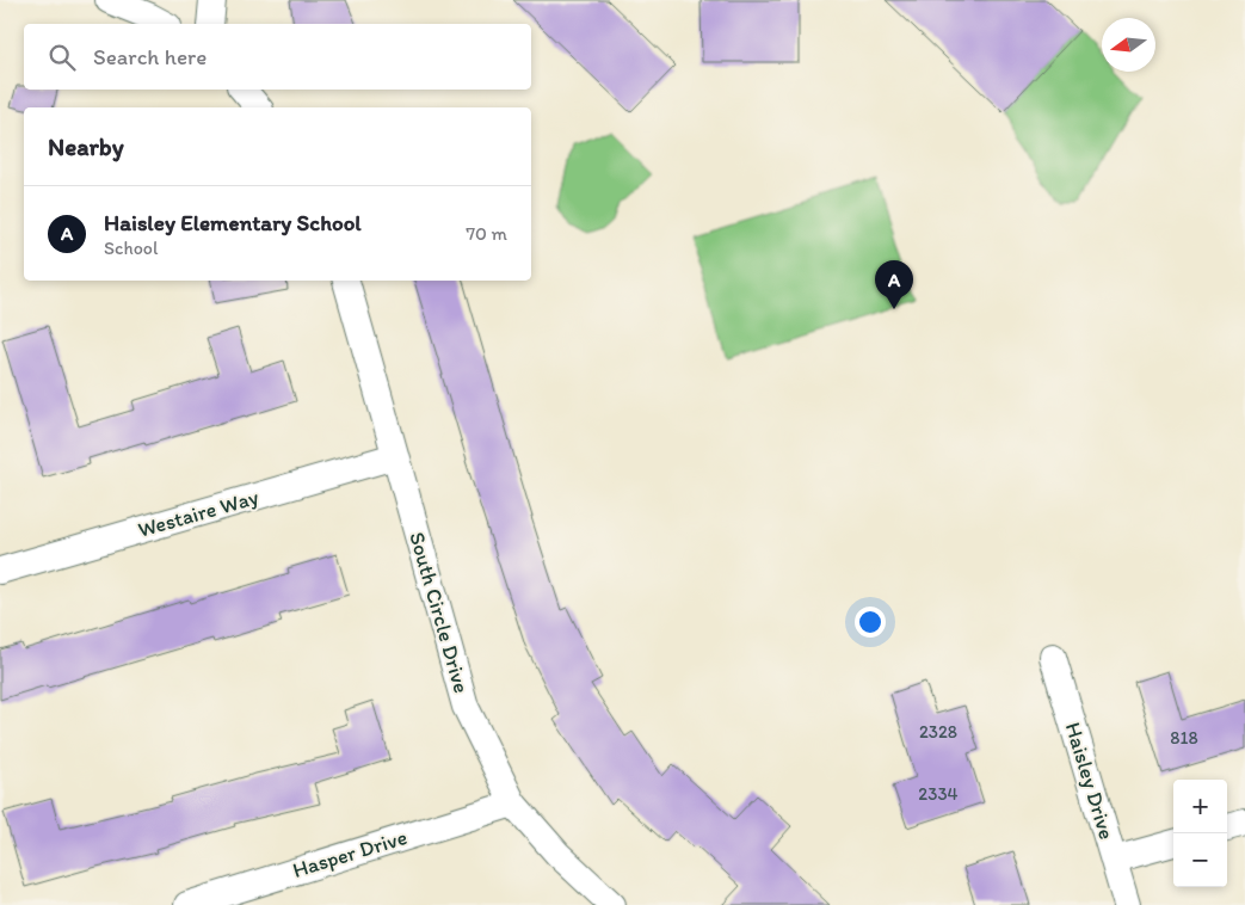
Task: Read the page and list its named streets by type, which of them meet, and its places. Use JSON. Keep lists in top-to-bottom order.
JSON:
{
  "streets": {
    "street": [
      "Westaire Way",
      "South Circle Drive",
      "Haisley Drive",
      "Hasper Drive"
    ]
  },
  "crossings": [
    ["Westaire Way", "South Circle Drive"],
    ["South Circle Drive", "Hasper Drive"]
  ],
  "house_numbers": ["2328", "818", "2334"],
  "north": "left",
  "page": {
    "search": "Search here",
    "heading": "Nearby",
    "list": [
      {
        "mark": "A",
        "name": "Haisley Elementary School",
        "note": "School",
        "value": "70 m"
      }
    ],
    "pins": "A",
    "map_buttons": ["+", "−"]
  }
}
